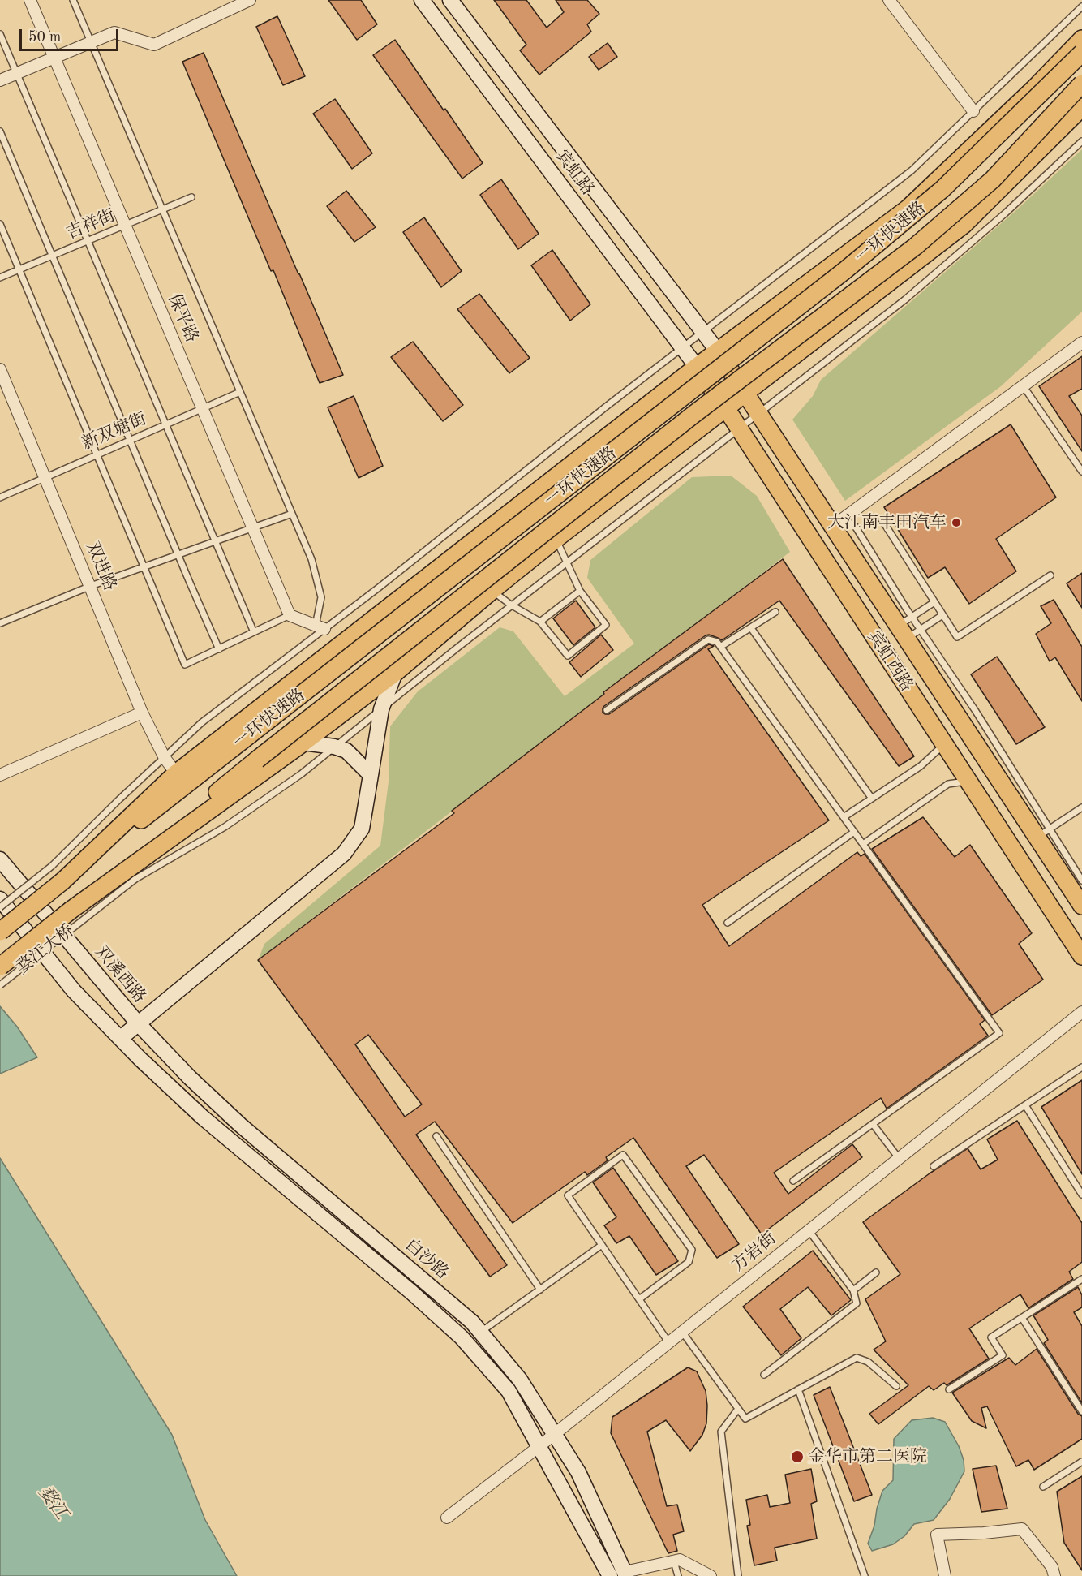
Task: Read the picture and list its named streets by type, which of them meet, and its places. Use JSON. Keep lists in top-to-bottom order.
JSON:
{
  "streets": {
    "main road": [
      "宾虹路",
      "一环快速路",
      "宾虹西路",
      "婺江大桥",
      "双溪西路",
      "白沙路"
    ],
    "street": ["保平路", "双进路", "方岩街"],
    "lane": ["吉祥街", "新双塘街"]
  },
  "crossings": [
    ["宾虹路", "宾虹西路"],
    ["吉祥街", "保平路"],
    ["一环快速路", "婺江大桥"],
    ["保平路", "新双塘街"],
    ["新双塘街", "双进路"],
    ["宾虹西路", "婺江大桥"],
    ["双溪西路", "白沙路"],
    ["方岩街", "白沙路"]
  ],
  "water": ["婺江"],
  "places": ["大江南丰田汽车", "金华市第二医院"],
  "scale_bar": "50 m"
}
